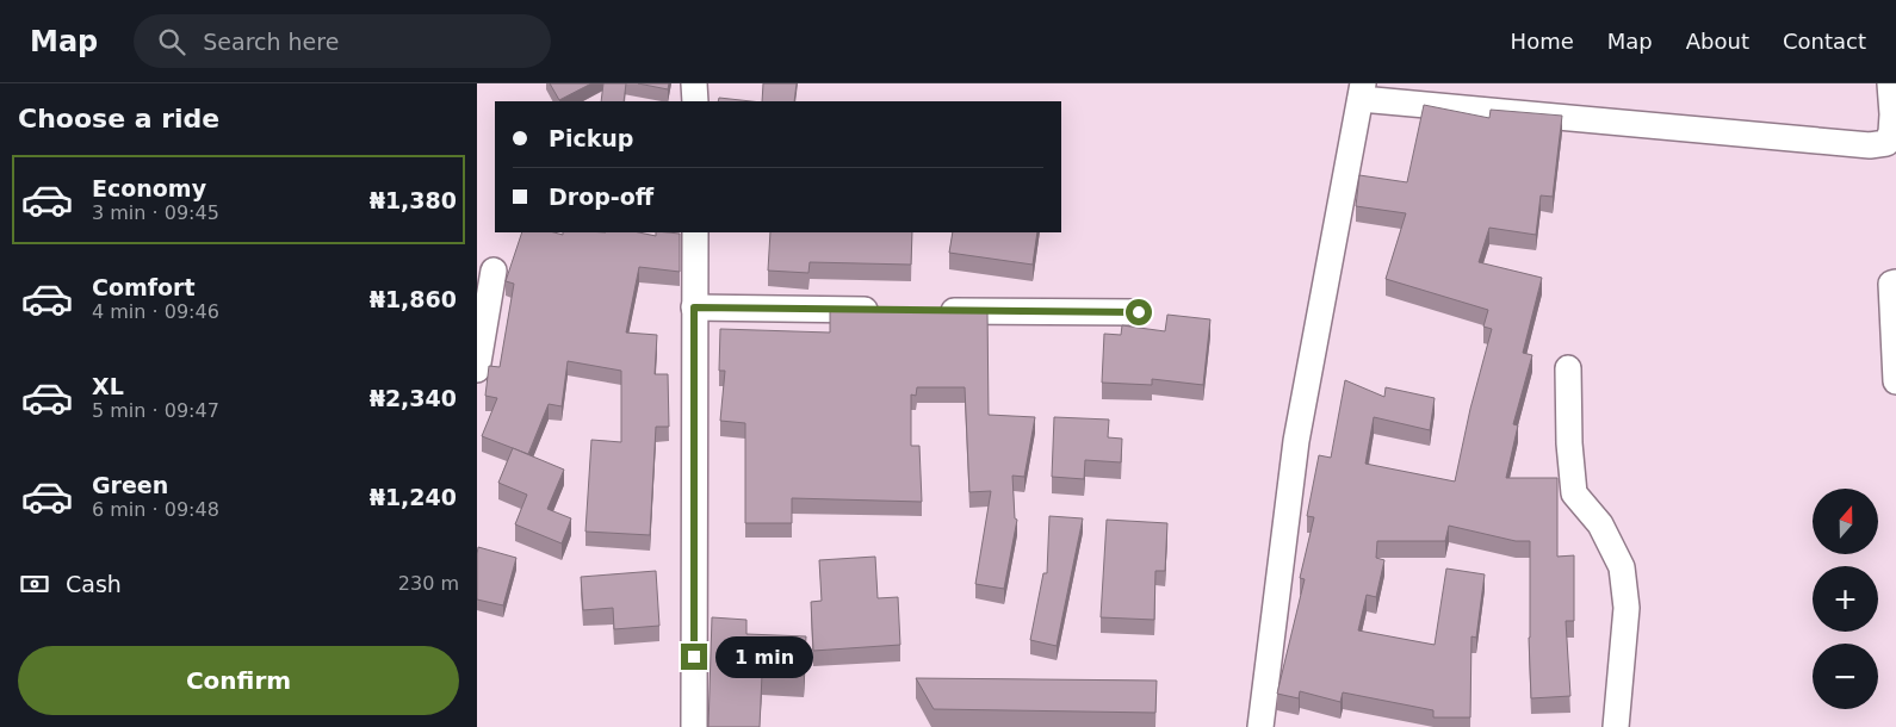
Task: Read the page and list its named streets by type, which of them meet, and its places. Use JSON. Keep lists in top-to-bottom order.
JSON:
{
  "north": "top",
  "page": {
    "header": "Map",
    "search": "Search here",
    "nav": [
      "Home",
      "Map",
      "About",
      "Contact"
    ],
    "heading": "Choose a ride",
    "banner": ["Pickup", "Drop-off"],
    "list": [
      {
        "name": "Economy",
        "note": "3 min · 09:45",
        "value": "₦1,380"
      },
      {
        "name": "Comfort",
        "note": "4 min · 09:46",
        "value": "₦1,860"
      },
      {
        "name": "XL",
        "note": "5 min · 09:47",
        "value": "₦2,340"
      },
      {
        "name": "Green",
        "note": "6 min · 09:48",
        "value": "₦1,240"
      }
    ],
    "map_buttons": ["+", "−"],
    "pay": ["Cash", "230 m"],
    "buttons": "Confirm",
    "bubble": "1 min"
  }
}
